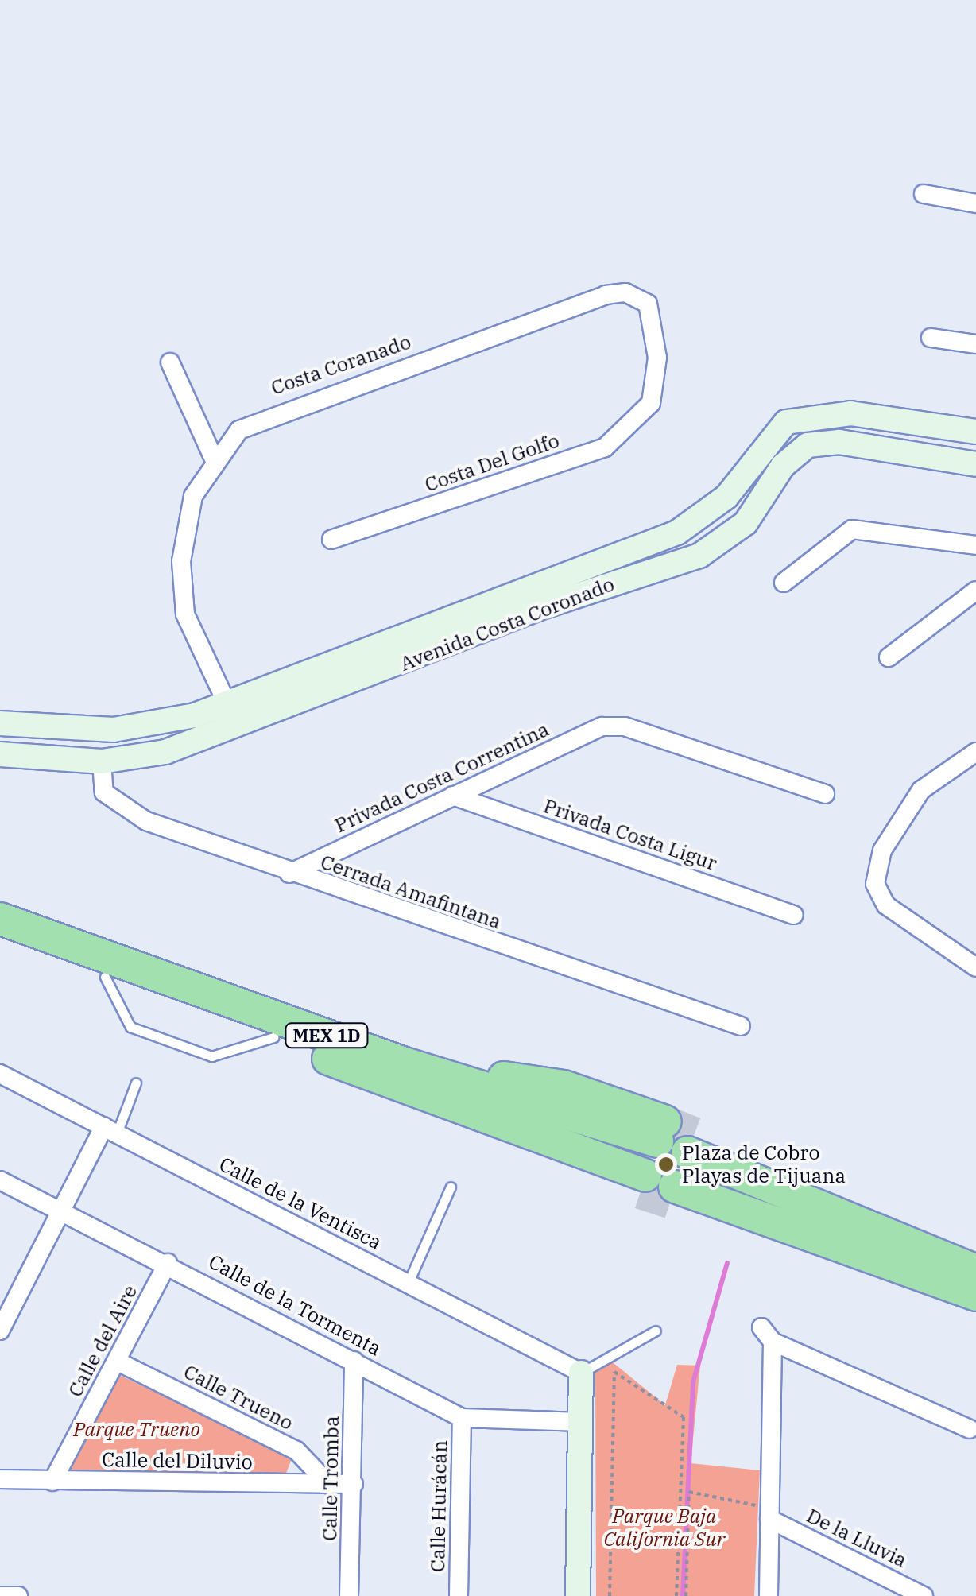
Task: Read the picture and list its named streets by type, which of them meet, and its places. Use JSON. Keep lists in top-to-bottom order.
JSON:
{
  "streets": {
    "highway": ["MEX 1D"],
    "street": [
      "Costa Coranado",
      "Costa Del Golfo",
      "Avenida Costa Coronado",
      "Privada Costa Correntina",
      "Privada Costa Ligur",
      "Cerrada Amafintana",
      "Calle de la Ventisca",
      "Calle de la Tormenta",
      "Calle del Aire",
      "Calle Trueno",
      "Calle del Diluvio",
      "Calle Tromba",
      "Calle Hurácán",
      "De la Lluvia"
    ]
  },
  "crossings": [
    ["Costa Coranado", "Costa Del Golfo"],
    ["Costa Coranado", "Avenida Costa Coronado"],
    ["Avenida Costa Coronado", "Cerrada Amafintana"],
    ["Privada Costa Correntina", "Privada Costa Ligur"],
    ["Privada Costa Correntina", "Cerrada Amafintana"],
    ["Calle de la Tormenta", "Calle del Aire"],
    ["Calle de la Tormenta", "Calle Tromba"],
    ["Calle de la Tormenta", "Calle Hurácán"],
    ["Calle del Aire", "Calle Trueno"],
    ["Calle del Aire", "Calle del Diluvio"],
    ["Calle Trueno", "Calle del Diluvio"],
    ["Calle del Diluvio", "Calle Tromba"]
  ],
  "parks": ["Parque Trueno", "Parque Baja California Sur"],
  "places": ["Plaza de Cobro Playas de Tijuana"]
}
